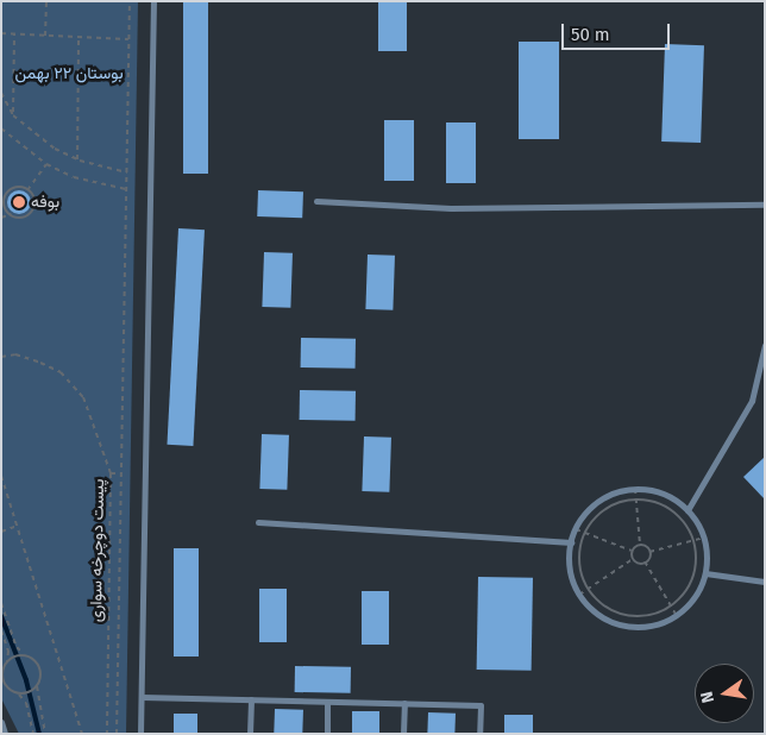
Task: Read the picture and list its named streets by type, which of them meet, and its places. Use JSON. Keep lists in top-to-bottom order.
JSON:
{
  "streets": {
    "path": ["پیست دوچرخه سواری"]
  },
  "parks": ["بوستان ۲۲ بهمن"],
  "places": ["بوفه"],
  "scale_bar": "50 m",
  "north": "left"
}
